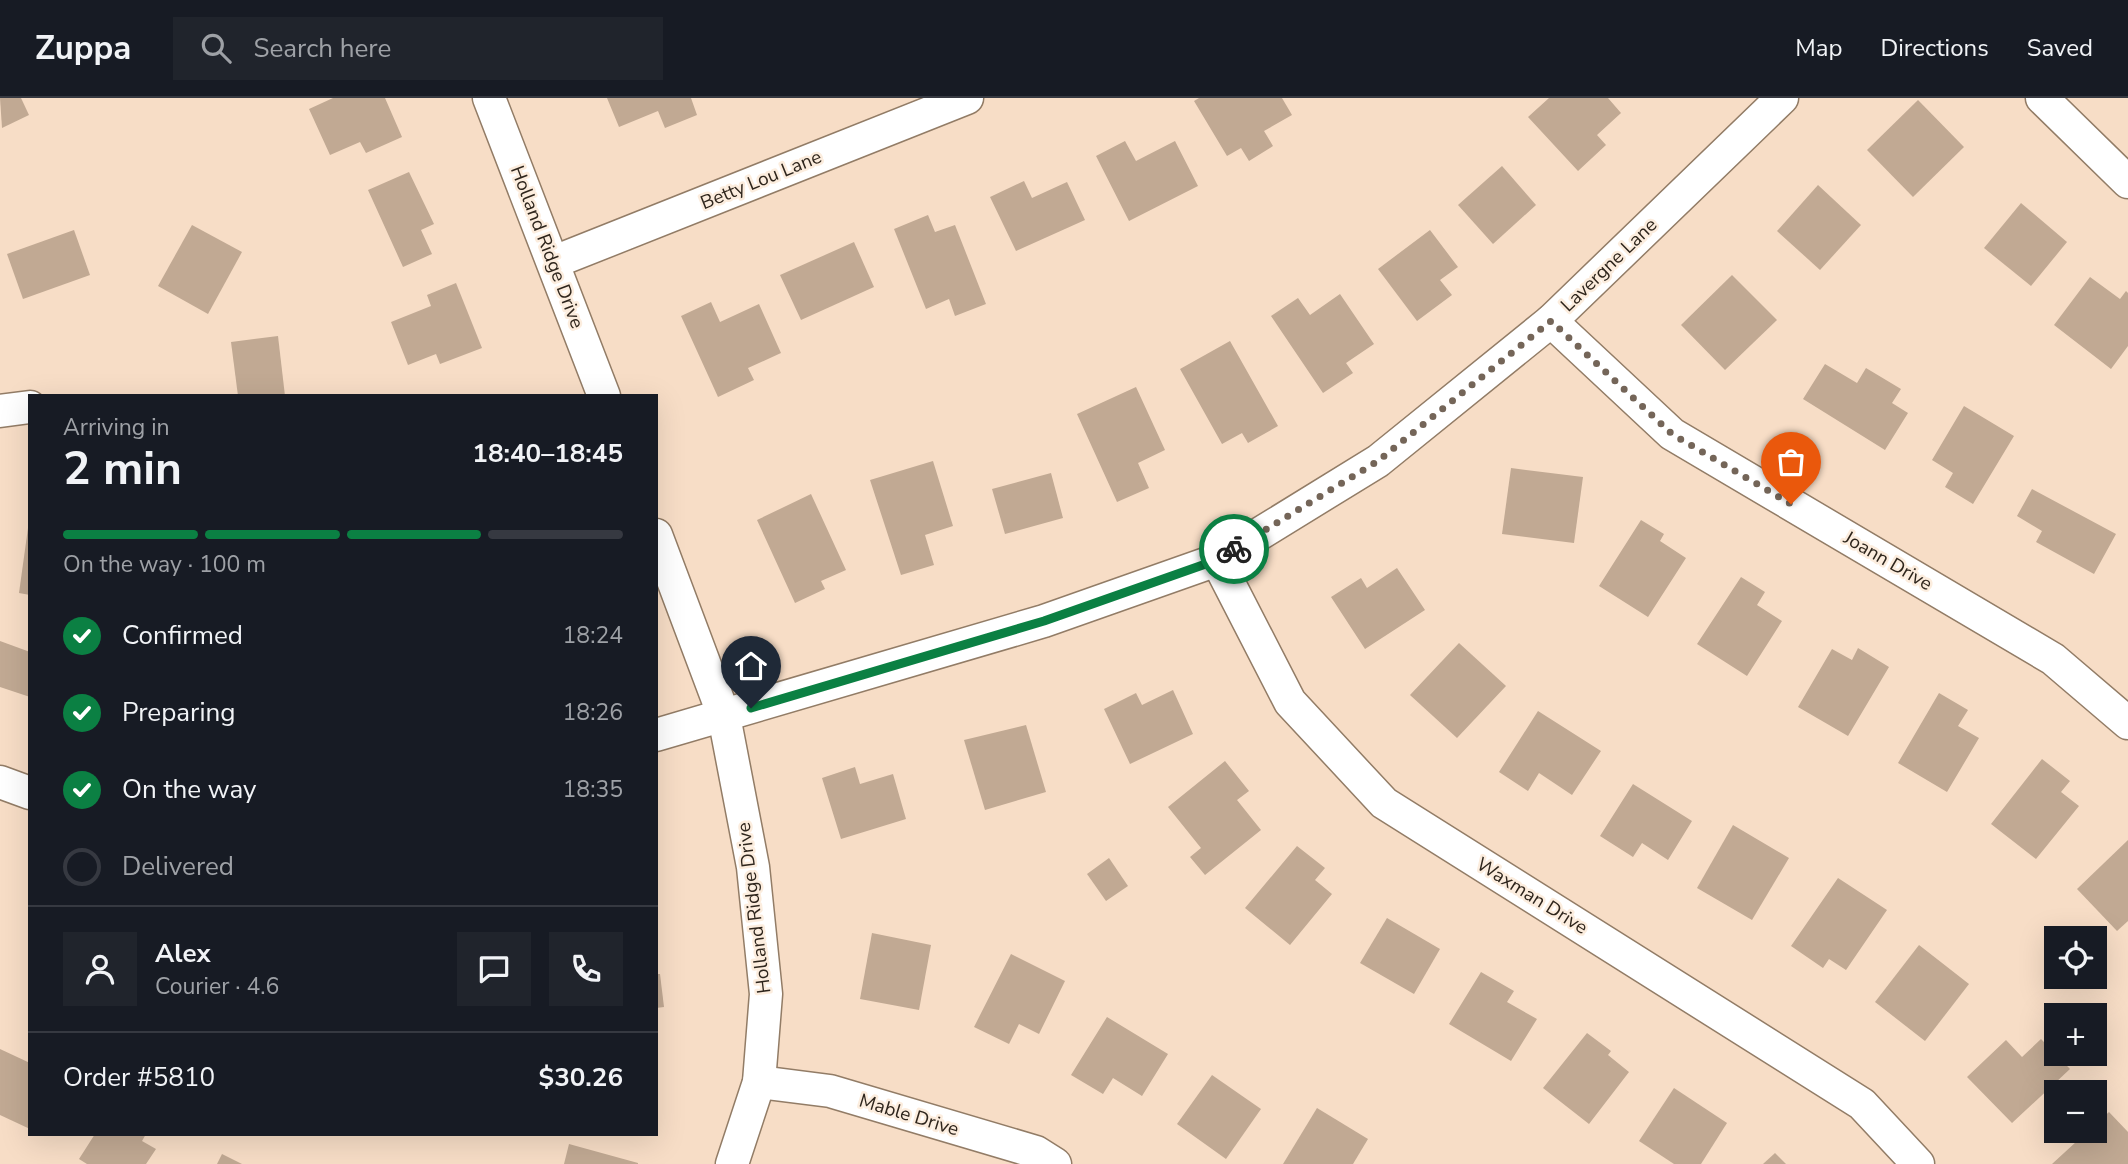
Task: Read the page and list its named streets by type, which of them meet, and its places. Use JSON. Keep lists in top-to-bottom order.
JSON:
{
  "streets": {
    "street": [
      "Betty Lou Lane",
      "Holland Ridge Drive",
      "Lavergne Lane",
      "Joann Drive",
      "Waxman Drive",
      "Mable Drive"
    ]
  },
  "crossings": [
    ["Betty Lou Lane", "Holland Ridge Drive"],
    ["Holland Ridge Drive", "Lavergne Lane"],
    ["Holland Ridge Drive", "Mable Drive"],
    ["Lavergne Lane", "Joann Drive"],
    ["Lavergne Lane", "Waxman Drive"]
  ],
  "page": {
    "header": "Zuppa",
    "search": "Search here",
    "nav": ["Map", "Directions", "Saved"],
    "heading": ["2 min", "Arriving in", "18:40–18:45"],
    "panel": [
      "Alex",
      "Courier · 4.6",
      "Order #5810",
      "$30.26"
    ],
    "bar": "On the way · 100 m",
    "list": [
      ["Confirmed", "18:24"],
      ["Preparing", "18:26"],
      ["On the way", "18:35"],
      "Delivered"
    ],
    "map_buttons": ["+", "−"]
  }
}
